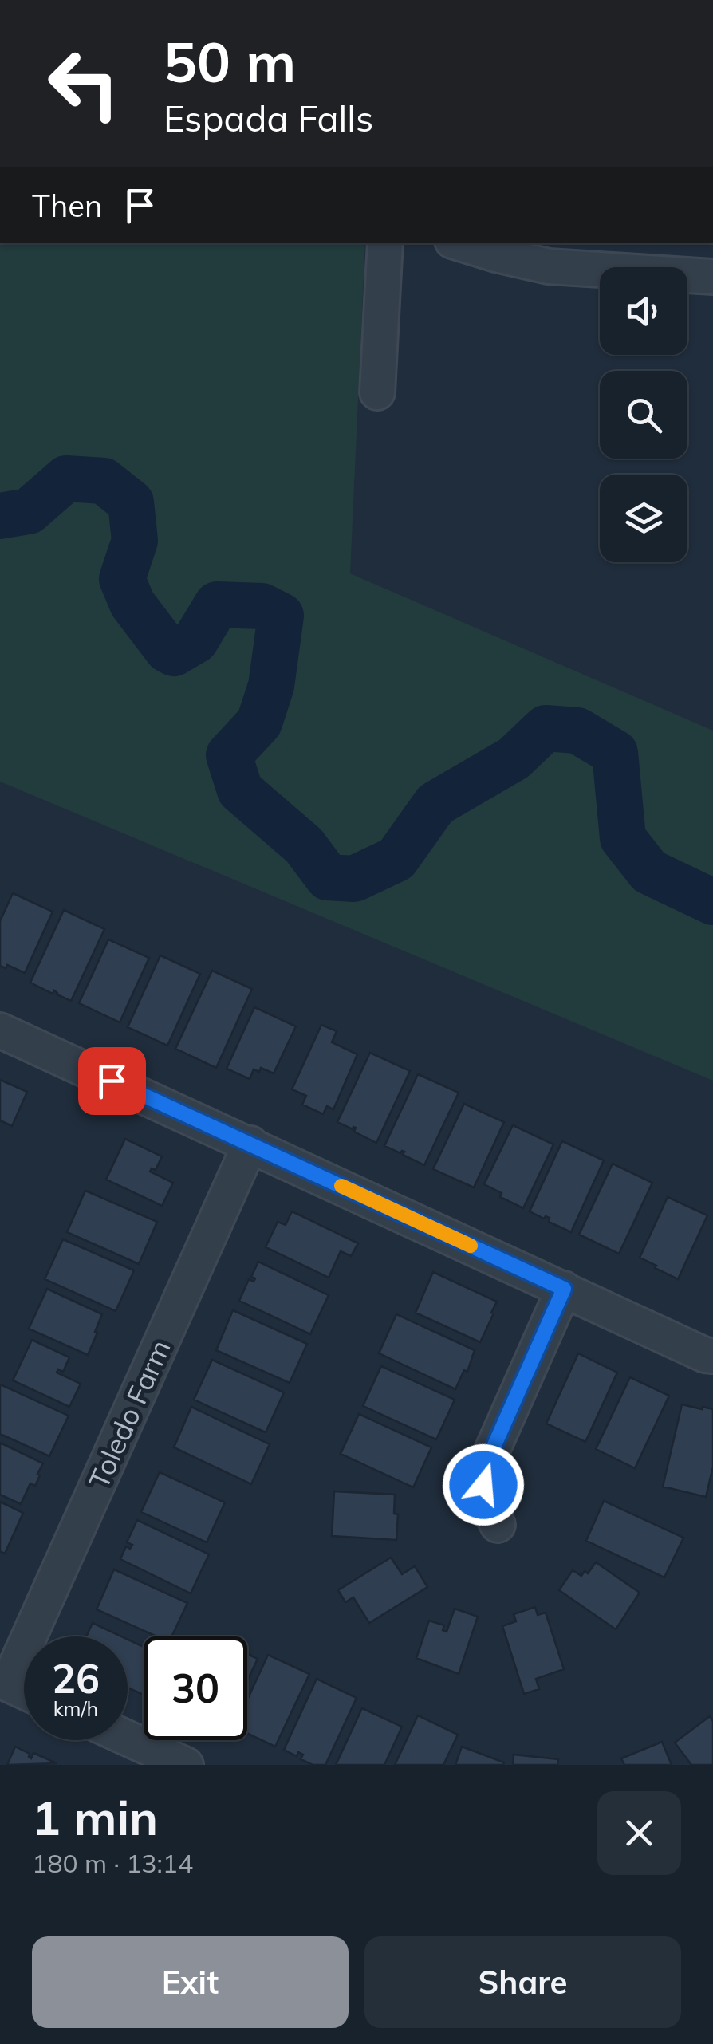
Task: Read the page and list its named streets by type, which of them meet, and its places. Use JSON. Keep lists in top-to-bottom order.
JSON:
{
  "streets": {
    "street": ["Toledo Farm"]
  },
  "page": {
    "turn": ["50 m", "Espada Falls"],
    "then": "Then",
    "speed": "26 km/h",
    "limit": "30",
    "heading": ["1 min", "180 m · 13:14"],
    "buttons": ["Exit", "Share"]
  }
}
